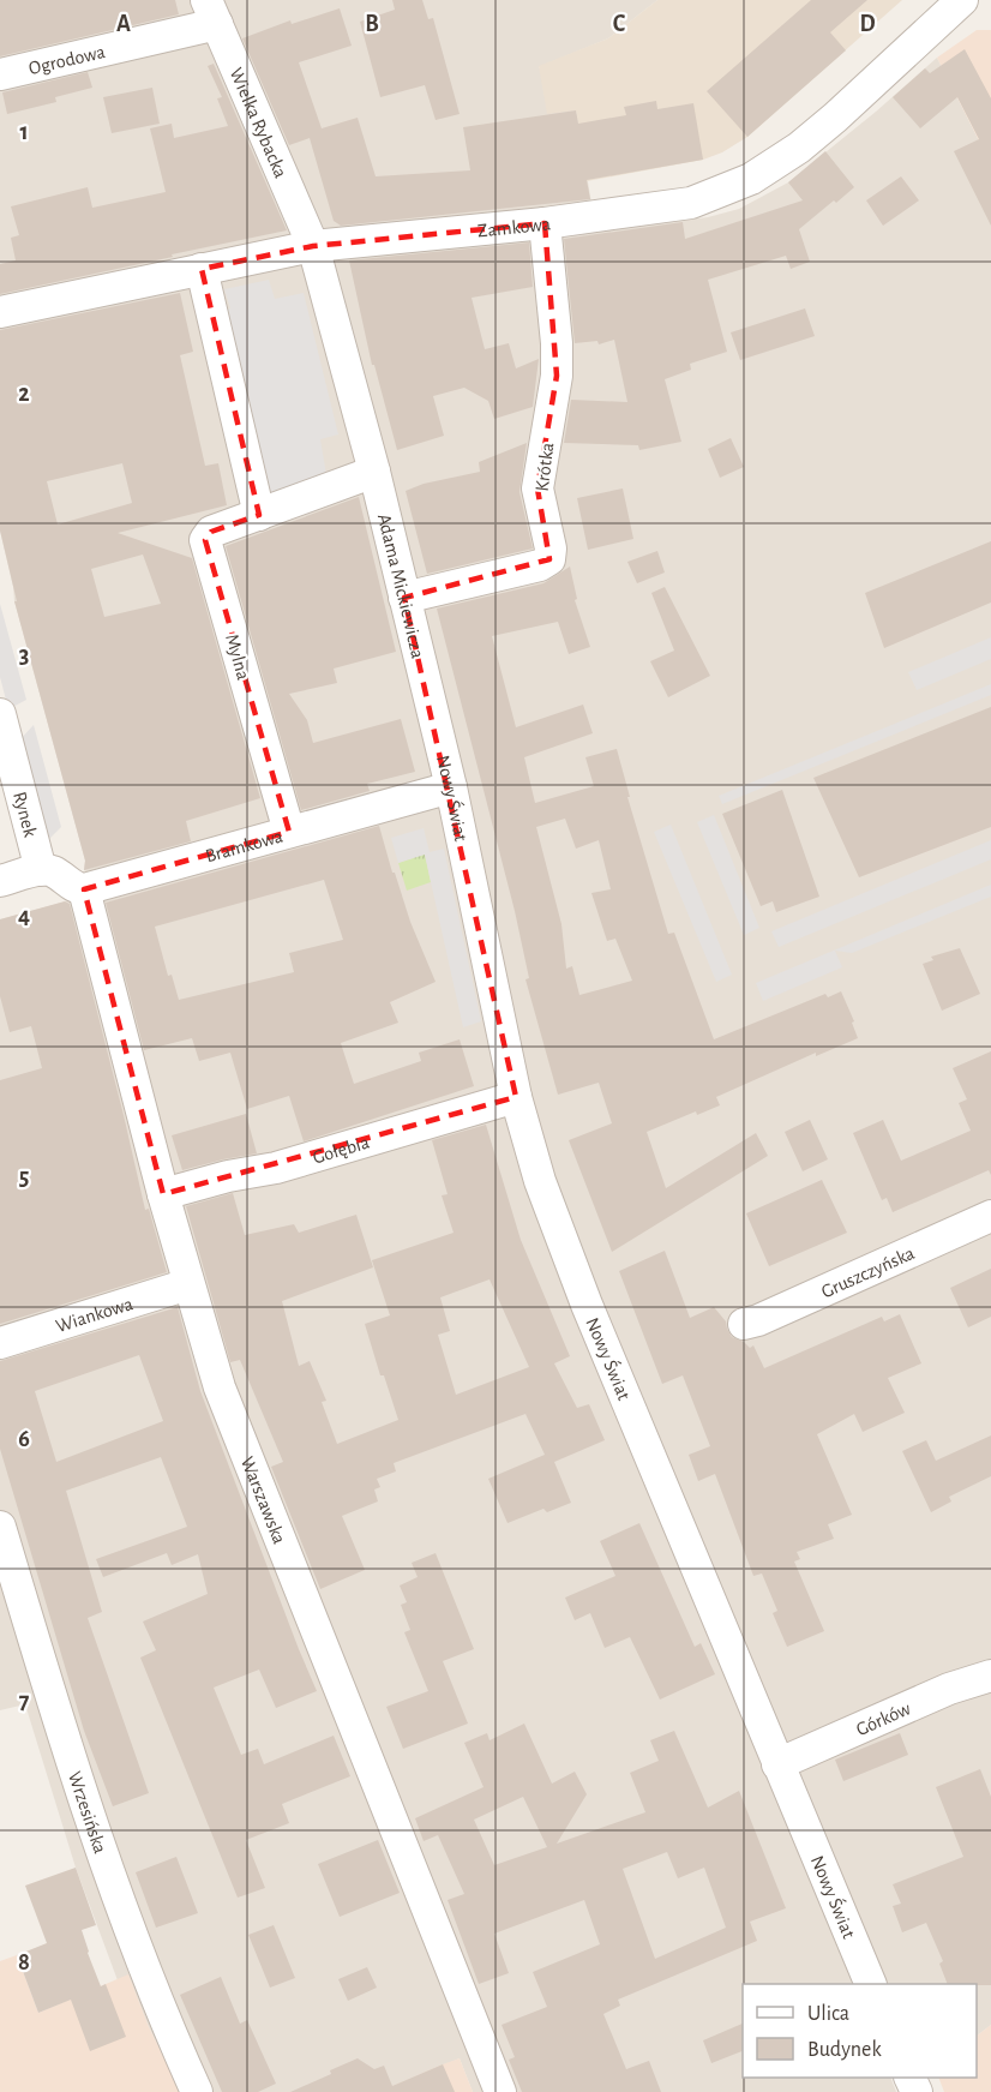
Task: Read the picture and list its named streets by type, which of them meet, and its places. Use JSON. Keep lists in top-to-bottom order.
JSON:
{
  "streets": {
    "street": [
      "Ogrodowa",
      "Wielka Rybacka",
      "Zamkowa",
      "Krótka",
      "Adama Mickiewicza",
      "Mylna",
      "Nowy Świat",
      "Rynek",
      "Bramkowa",
      "Gołębia",
      "Gruszczyńska",
      "Wiankowa",
      "Warszawska",
      "Górków",
      "Wrzesińska"
    ]
  },
  "crossings": [
    ["Ogrodowa", "Wielka Rybacka"],
    ["Wielka Rybacka", "Zamkowa"],
    ["Wielka Rybacka", "Adama Mickiewicza"],
    ["Zamkowa", "Krótka"],
    ["Krótka", "Adama Mickiewicza"],
    ["Adama Mickiewicza", "Nowy Świat"],
    ["Mylna", "Bramkowa"],
    ["Nowy Świat", "Bramkowa"],
    ["Nowy Świat", "Gołębia"],
    ["Nowy Świat", "Górków"],
    ["Bramkowa", "Warszawska"],
    ["Gołębia", "Warszawska"],
    ["Wiankowa", "Warszawska"]
  ],
  "legend": ["Ulica", "Budynek"],
  "grid": {
    "columns": [
      "A",
      "B",
      "C",
      "D"
    ],
    "rows": [
      "1",
      "2",
      "3",
      "4",
      "5",
      "6",
      "7",
      "8"
    ]
  }
}
